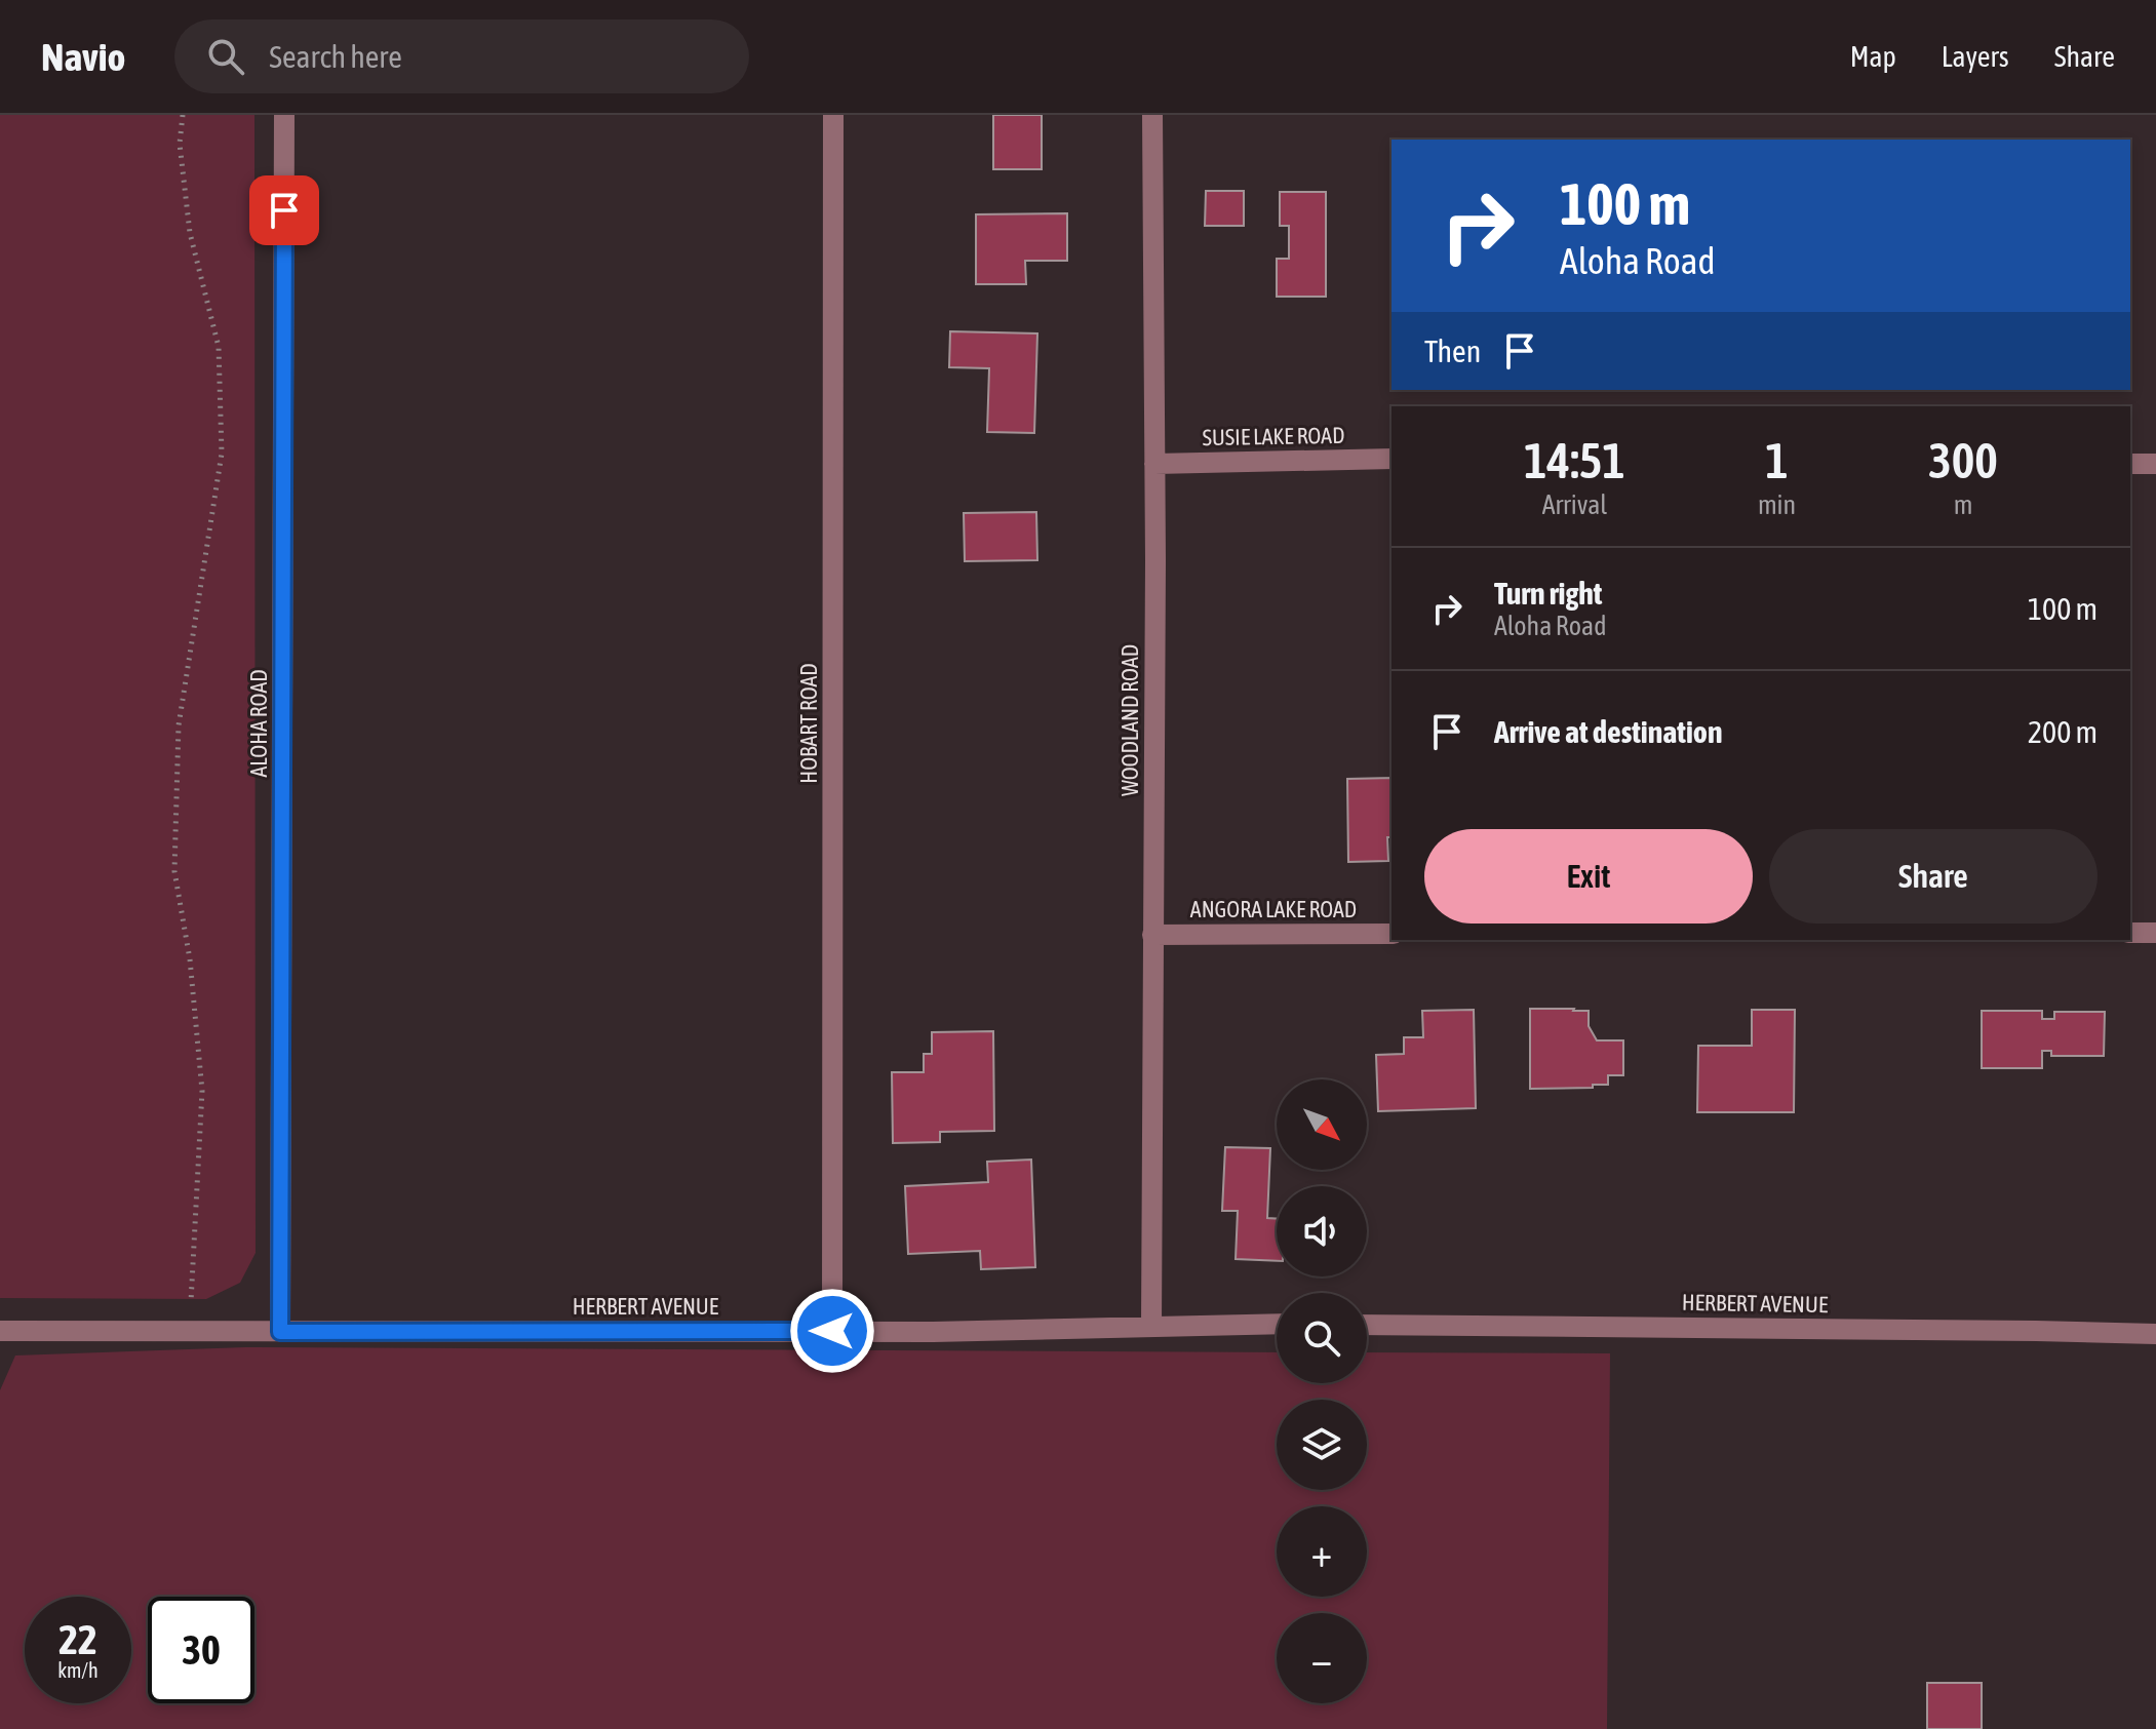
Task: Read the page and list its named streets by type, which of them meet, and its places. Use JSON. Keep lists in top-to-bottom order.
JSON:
{
  "streets": {
    "street": [
      "SUSIE LAKE ROAD",
      "WOODLAND ROAD",
      "ALOHA ROAD",
      "HOBART ROAD",
      "ANGORA LAKE ROAD",
      "HERBERT AVENUE"
    ]
  },
  "crossings": [
    ["SUSIE LAKE ROAD", "WOODLAND ROAD"],
    ["WOODLAND ROAD", "ANGORA LAKE ROAD"],
    ["WOODLAND ROAD", "HERBERT AVENUE"],
    ["ALOHA ROAD", "HERBERT AVENUE"],
    ["HOBART ROAD", "HERBERT AVENUE"]
  ],
  "north": "bottom right",
  "page": {
    "header": "Navio",
    "search": "Search here",
    "nav": ["Map", "Layers", "Share"],
    "turn": ["100 m", "Aloha Road"],
    "then": "Then",
    "eta": [
      "14:51",
      "Arrival",
      "1",
      "min",
      "300",
      "m"
    ],
    "list": [
      {
        "name": "Turn right",
        "note": "Aloha Road",
        "value": "100 m"
      },
      {
        "name": "Arrive at destination",
        "value": "200 m"
      }
    ],
    "buttons": ["Exit", "Share"],
    "map_buttons": ["+", "−"],
    "speed": "22 km/h",
    "limit": "30"
  }
}
